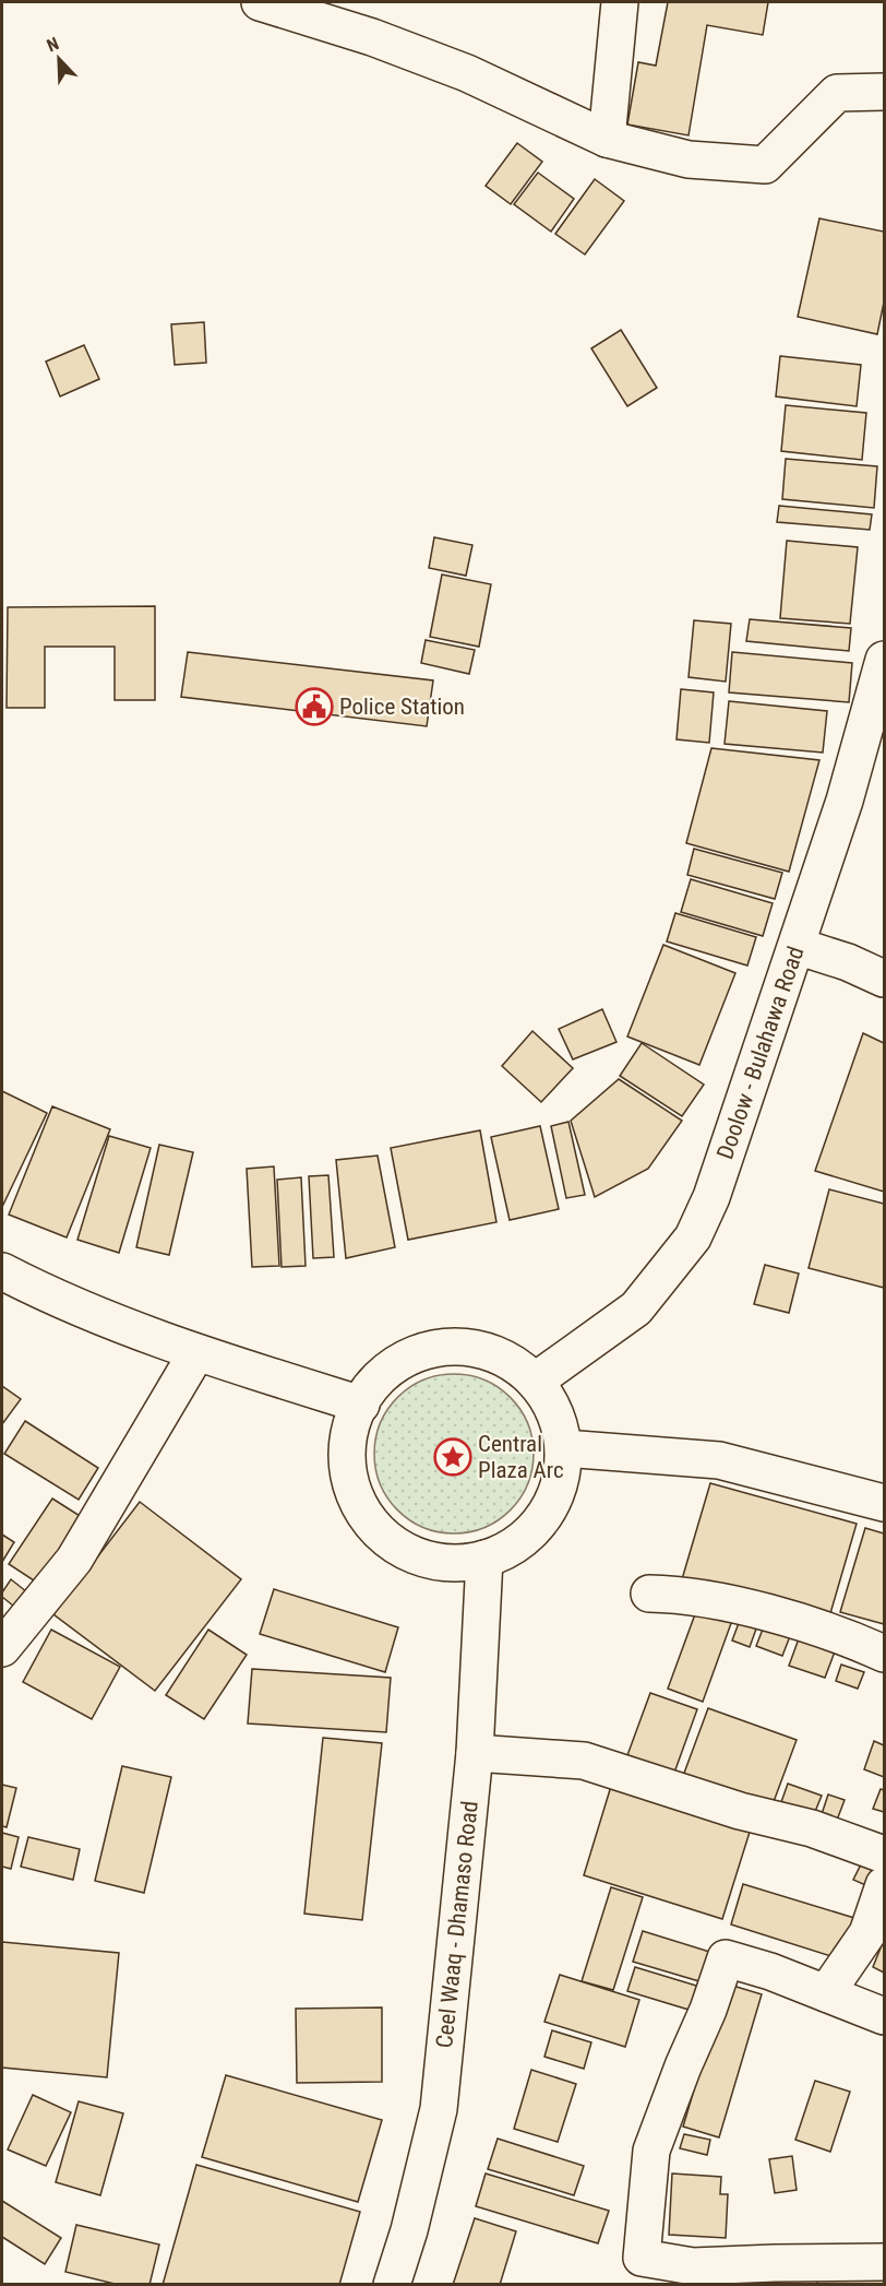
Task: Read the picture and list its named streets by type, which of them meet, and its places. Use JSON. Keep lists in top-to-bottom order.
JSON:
{
  "streets": {
    "main road": ["Doolow - Bulahawa Road", "Ceel Waaq - Dhamaso Road"]
  },
  "crossings": [
    ["Doolow - Bulahawa Road", "Ceel Waaq - Dhamaso Road"]
  ],
  "places": {
    "public building": ["Police Station"],
    "place": ["Central Plaza Arc"]
  },
  "north": "top left"
}
